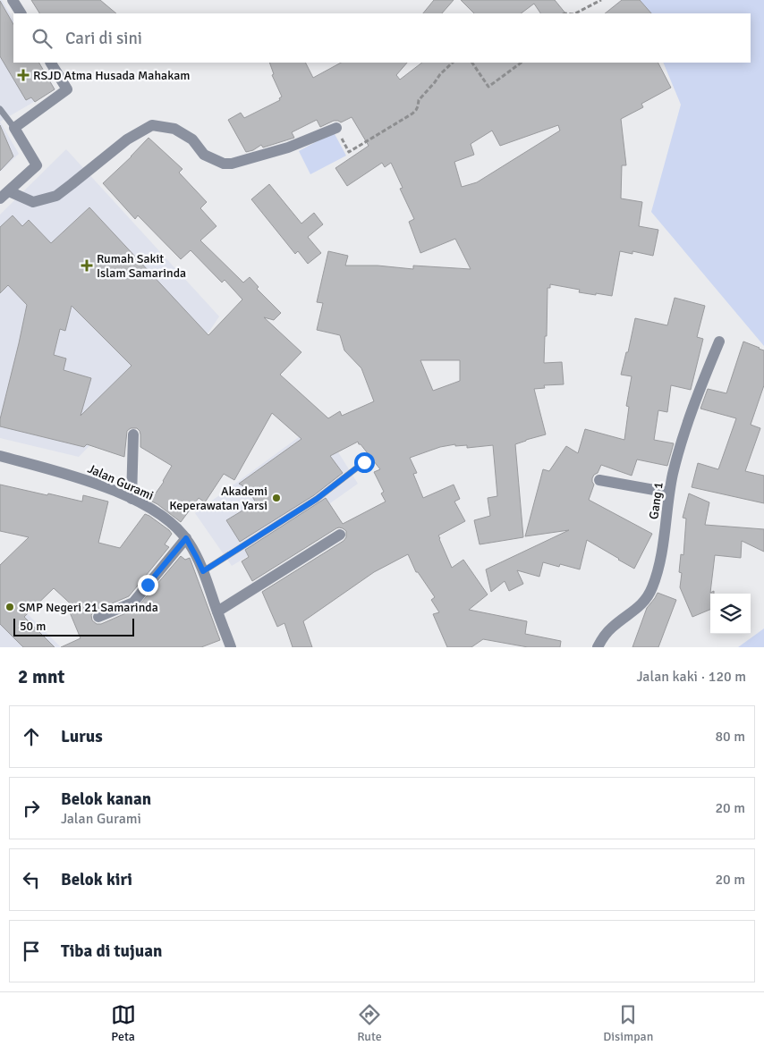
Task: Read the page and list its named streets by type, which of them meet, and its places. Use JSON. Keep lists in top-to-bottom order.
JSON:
{
  "streets": {
    "street": ["Jalan Gurami", "Gang 1"]
  },
  "places": {
    "health": ["RSJD Atma Husada Mahakam", "Rumah Sakit Islam Samarinda"],
    "other": ["Akademi Keperawatan Yarsi", "SMP Negeri 21 Samarinda"]
  },
  "scale_bar": "50 m",
  "page": {
    "search": "Cari di sini",
    "scale": "50 m",
    "heading": ["2 mnt", "Jalan kaki · 120 m"],
    "list": [
      ["Lurus", "80 m"],
      ["Belok kanan", "Jalan Gurami", "20 m"],
      ["Belok kiri", "20 m"],
      "Tiba di tujuan"
    ],
    "nav": ["Peta", "Rute", "Disimpan"]
  }
}
